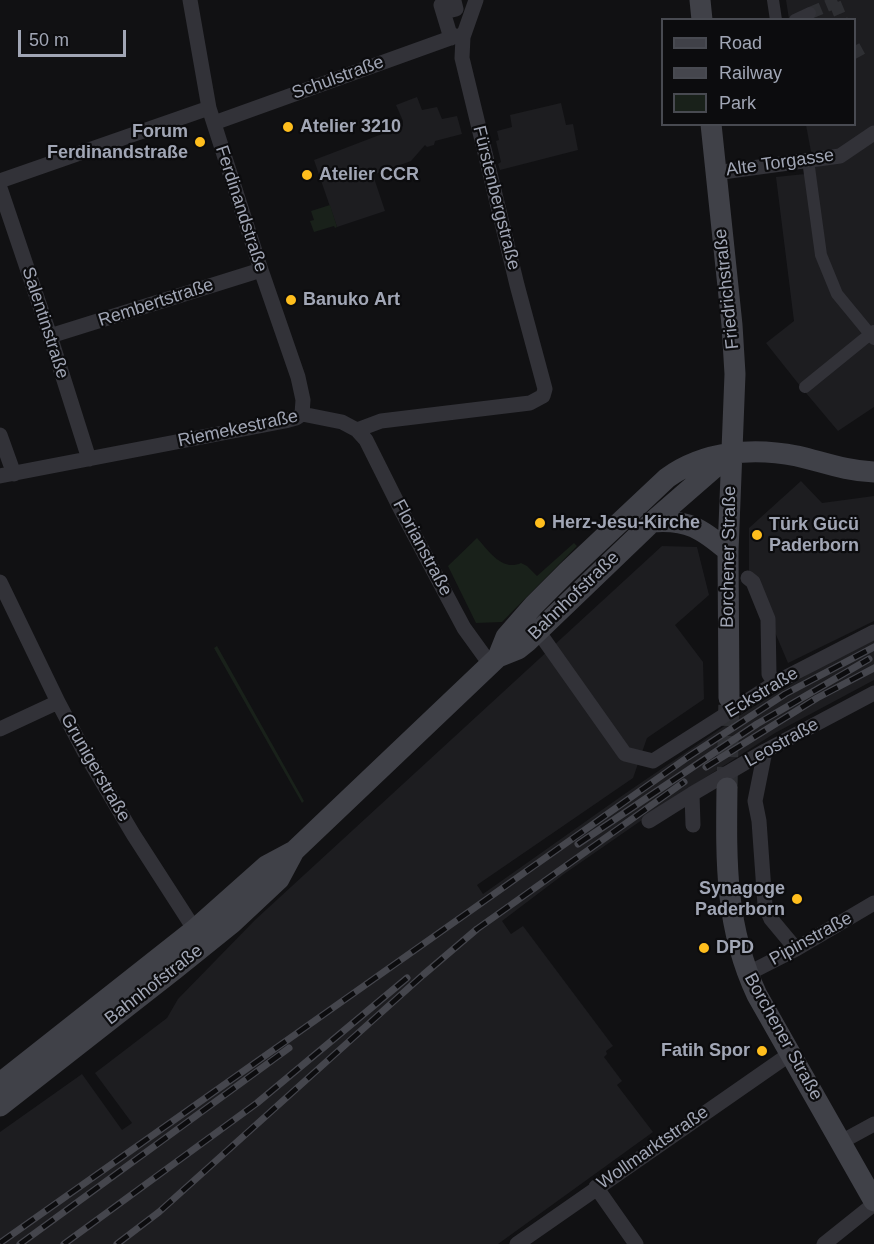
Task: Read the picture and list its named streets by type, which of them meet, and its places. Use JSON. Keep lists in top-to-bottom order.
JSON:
{
  "streets": {
    "main road": ["Friedrichstraße", "Borchener Straße", "Bahnhofstraße"],
    "street": [
      "Schulstraße",
      "Alte Torgasse",
      "Fürstenbergstraße",
      "Ferdinandstraße",
      "Rembertstraße",
      "Salentinstraße",
      "Riemekestraße",
      "Florianstraße",
      "Eckstraße",
      "Leostraße",
      "Grunigerstraße",
      "Pipinstraße",
      "Wollmarktstraße"
    ]
  },
  "crossings": [
    ["Schulstraße", "Fürstenbergstraße"],
    ["Schulstraße", "Ferdinandstraße"],
    ["Alte Torgasse", "Friedrichstraße"],
    ["Fürstenbergstraße", "Riemekestraße"],
    ["Fürstenbergstraße", "Florianstraße"],
    ["Ferdinandstraße", "Rembertstraße"],
    ["Ferdinandstraße", "Riemekestraße"],
    ["Friedrichstraße", "Borchener Straße"],
    ["Friedrichstraße", "Bahnhofstraße"],
    ["Rembertstraße", "Salentinstraße"],
    ["Salentinstraße", "Riemekestraße"],
    ["Riemekestraße", "Florianstraße"],
    ["Florianstraße", "Bahnhofstraße"],
    ["Borchener Straße", "Bahnhofstraße"],
    ["Borchener Straße", "Pipinstraße"],
    ["Borchener Straße", "Wollmarktstraße"],
    ["Bahnhofstraße", "Eckstraße"],
    ["Bahnhofstraße", "Grunigerstraße"]
  ],
  "places": [
    "Atelier 3210",
    "Forum Ferdinandstraße",
    "Atelier CCR",
    "Banuko Art",
    "Herz-Jesu-Kirche",
    "Türk Gücü Paderborn",
    "Synagoge Paderborn",
    "DPD",
    "Fatih Spor"
  ],
  "legend": ["Road", "Railway", "Park"],
  "scale_bar": "50 m"
}
